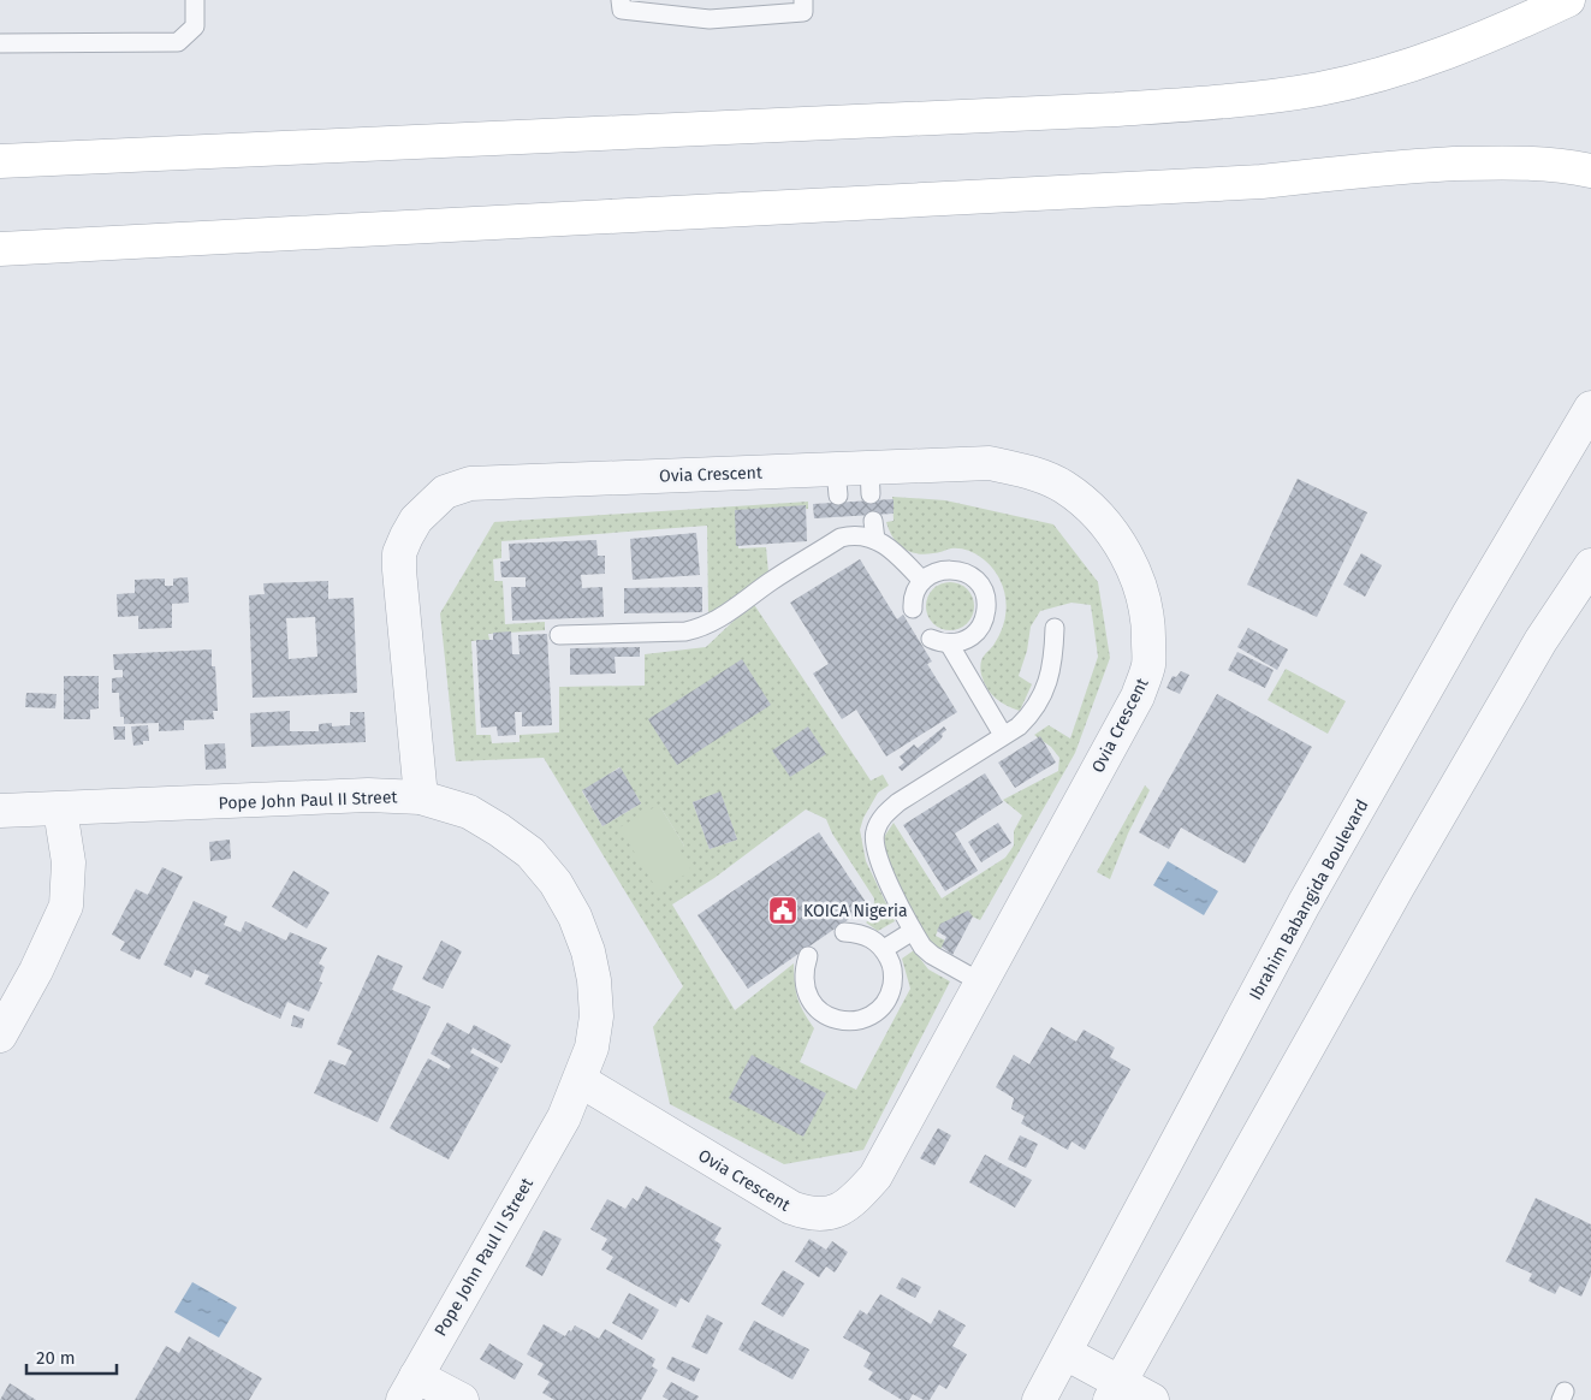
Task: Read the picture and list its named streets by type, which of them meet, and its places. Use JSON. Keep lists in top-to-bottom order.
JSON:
{
  "streets": {
    "street": ["Ovia Crescent", "Pope John Paul II Street", "Ibrahim Babangida Boulevard"]
  },
  "crossings": [
    ["Ovia Crescent", "Pope John Paul II Street"]
  ],
  "places": {
    "public building": ["KOICA Nigeria"]
  },
  "scale_bar": "20 m"
}
